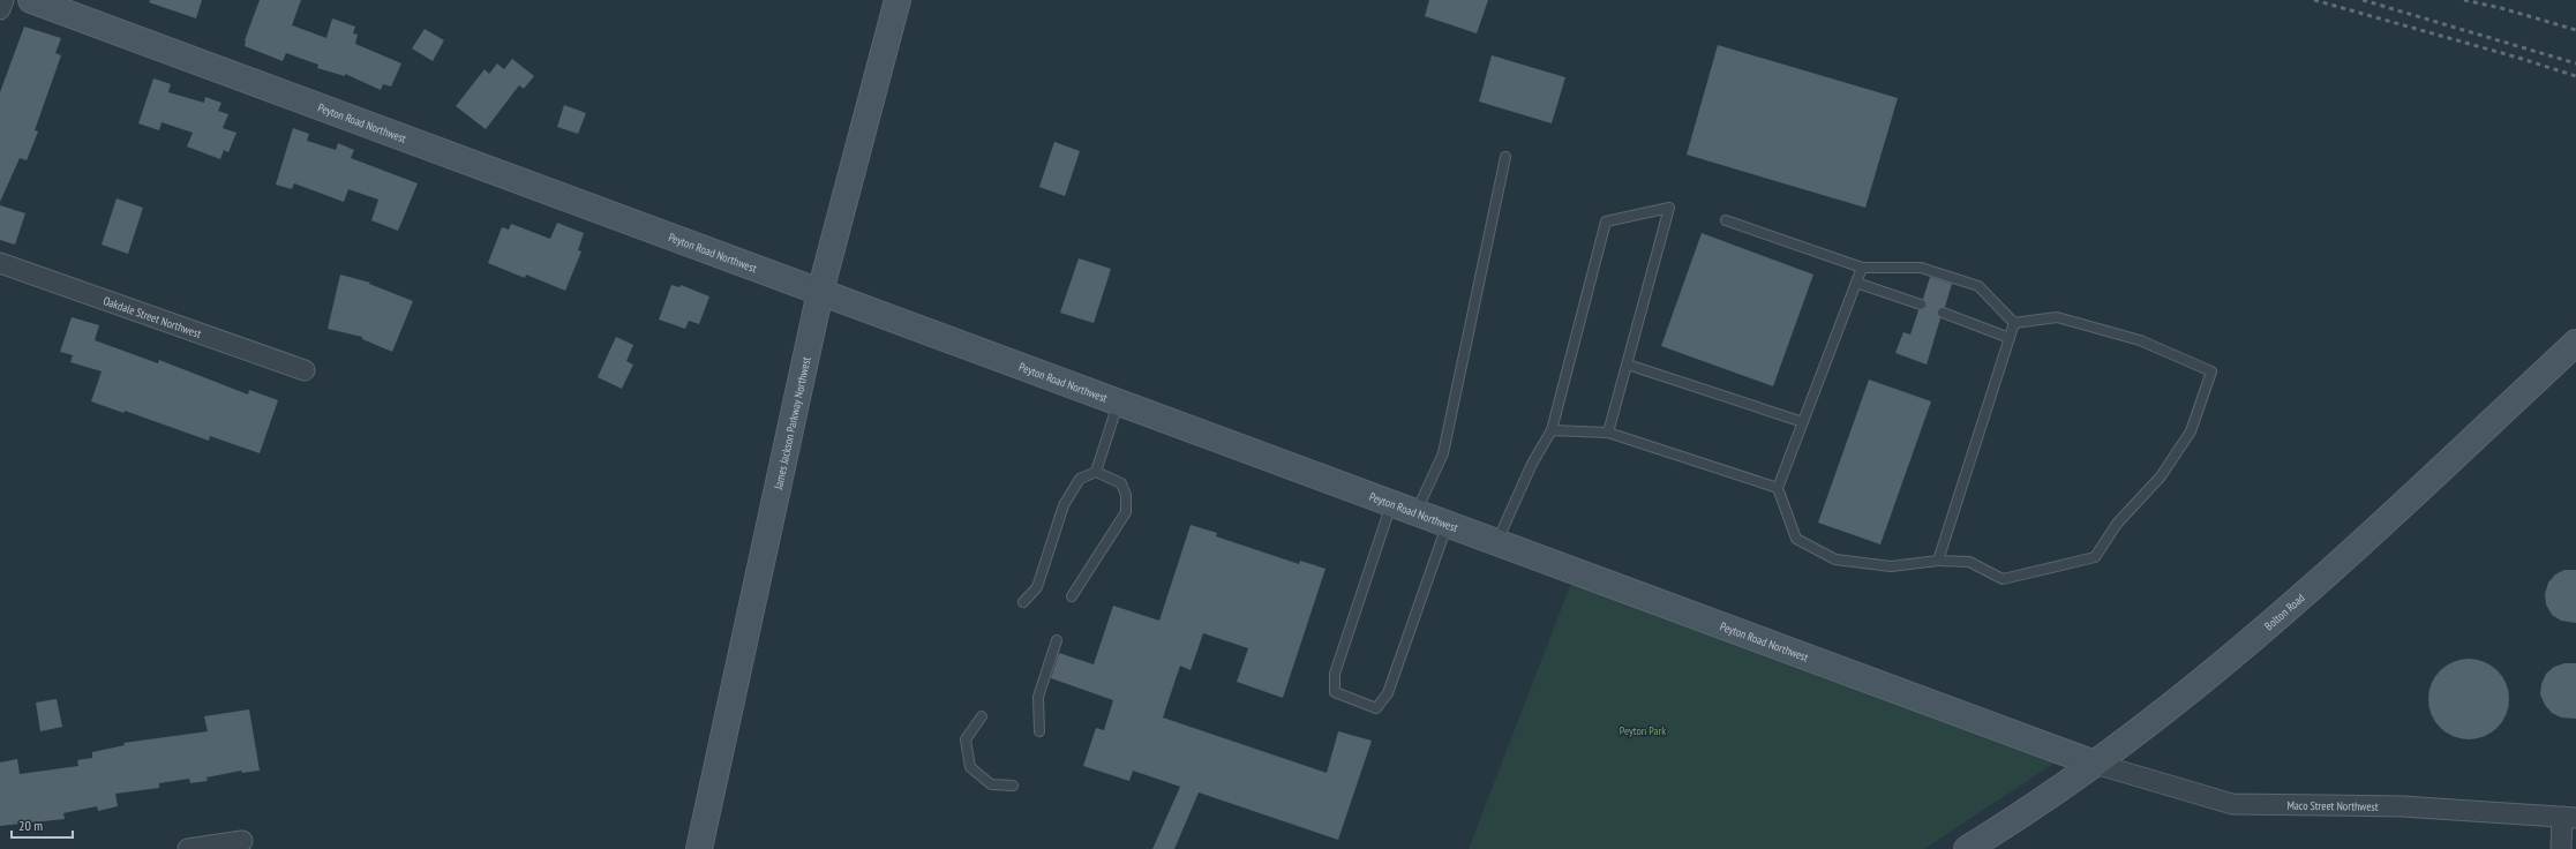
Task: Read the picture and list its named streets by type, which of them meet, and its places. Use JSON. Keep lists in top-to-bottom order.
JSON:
{
  "streets": {
    "street": [
      "Peyton Road Northwest",
      "Oakdale Street Northwest",
      "James Jackson Parkway Northwest",
      "Bolton Road",
      "Maco Street Northwest"
    ]
  },
  "crossings": [
    ["Peyton Road Northwest", "James Jackson Parkway Northwest"],
    ["Peyton Road Northwest", "Bolton Road"],
    ["Peyton Road Northwest", "Maco Street Northwest"],
    ["Bolton Road", "Maco Street Northwest"]
  ],
  "parks": ["Peyton Park"],
  "scale_bar": "20 m"
}
